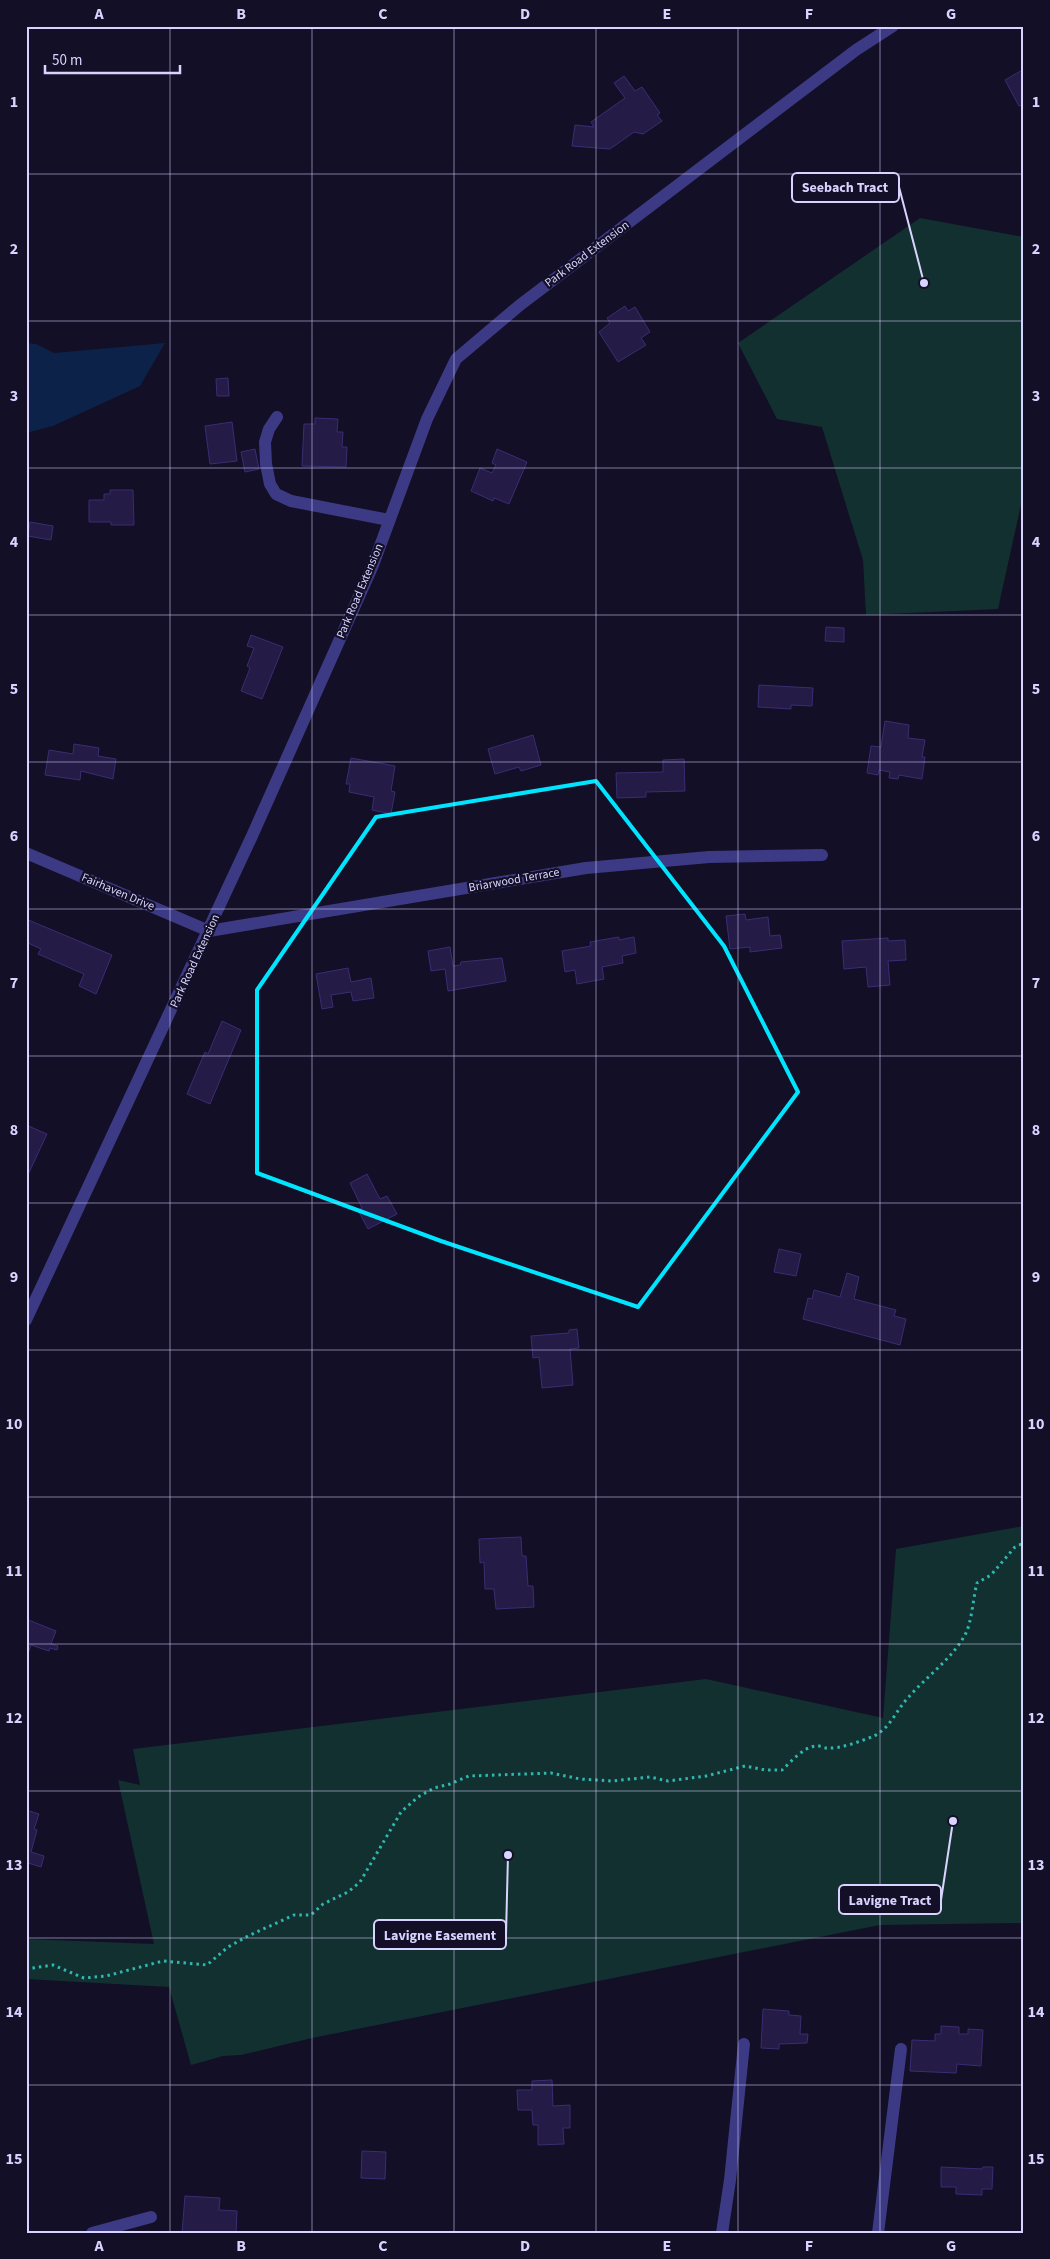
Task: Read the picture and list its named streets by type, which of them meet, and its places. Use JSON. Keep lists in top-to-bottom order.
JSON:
{
  "streets": {
    "street": ["Park Road Extension", "Briarwood Terrace", "Fairhaven Drive"]
  },
  "crossings": [
    ["Park Road Extension", "Briarwood Terrace"],
    ["Park Road Extension", "Fairhaven Drive"],
    ["Briarwood Terrace", "Fairhaven Drive"]
  ],
  "places": ["Seebach Tract", "Lavigne Tract", "Lavigne Easement"],
  "scale_bar": "50 m",
  "grid": {
    "columns": [
      "A",
      "B",
      "C",
      "D",
      "E",
      "F",
      "G"
    ],
    "rows": [
      "1",
      "2",
      "3",
      "4",
      "5",
      "6",
      "7",
      "8",
      "9",
      "10",
      "11",
      "12",
      "13",
      "14",
      "15"
    ]
  }
}
